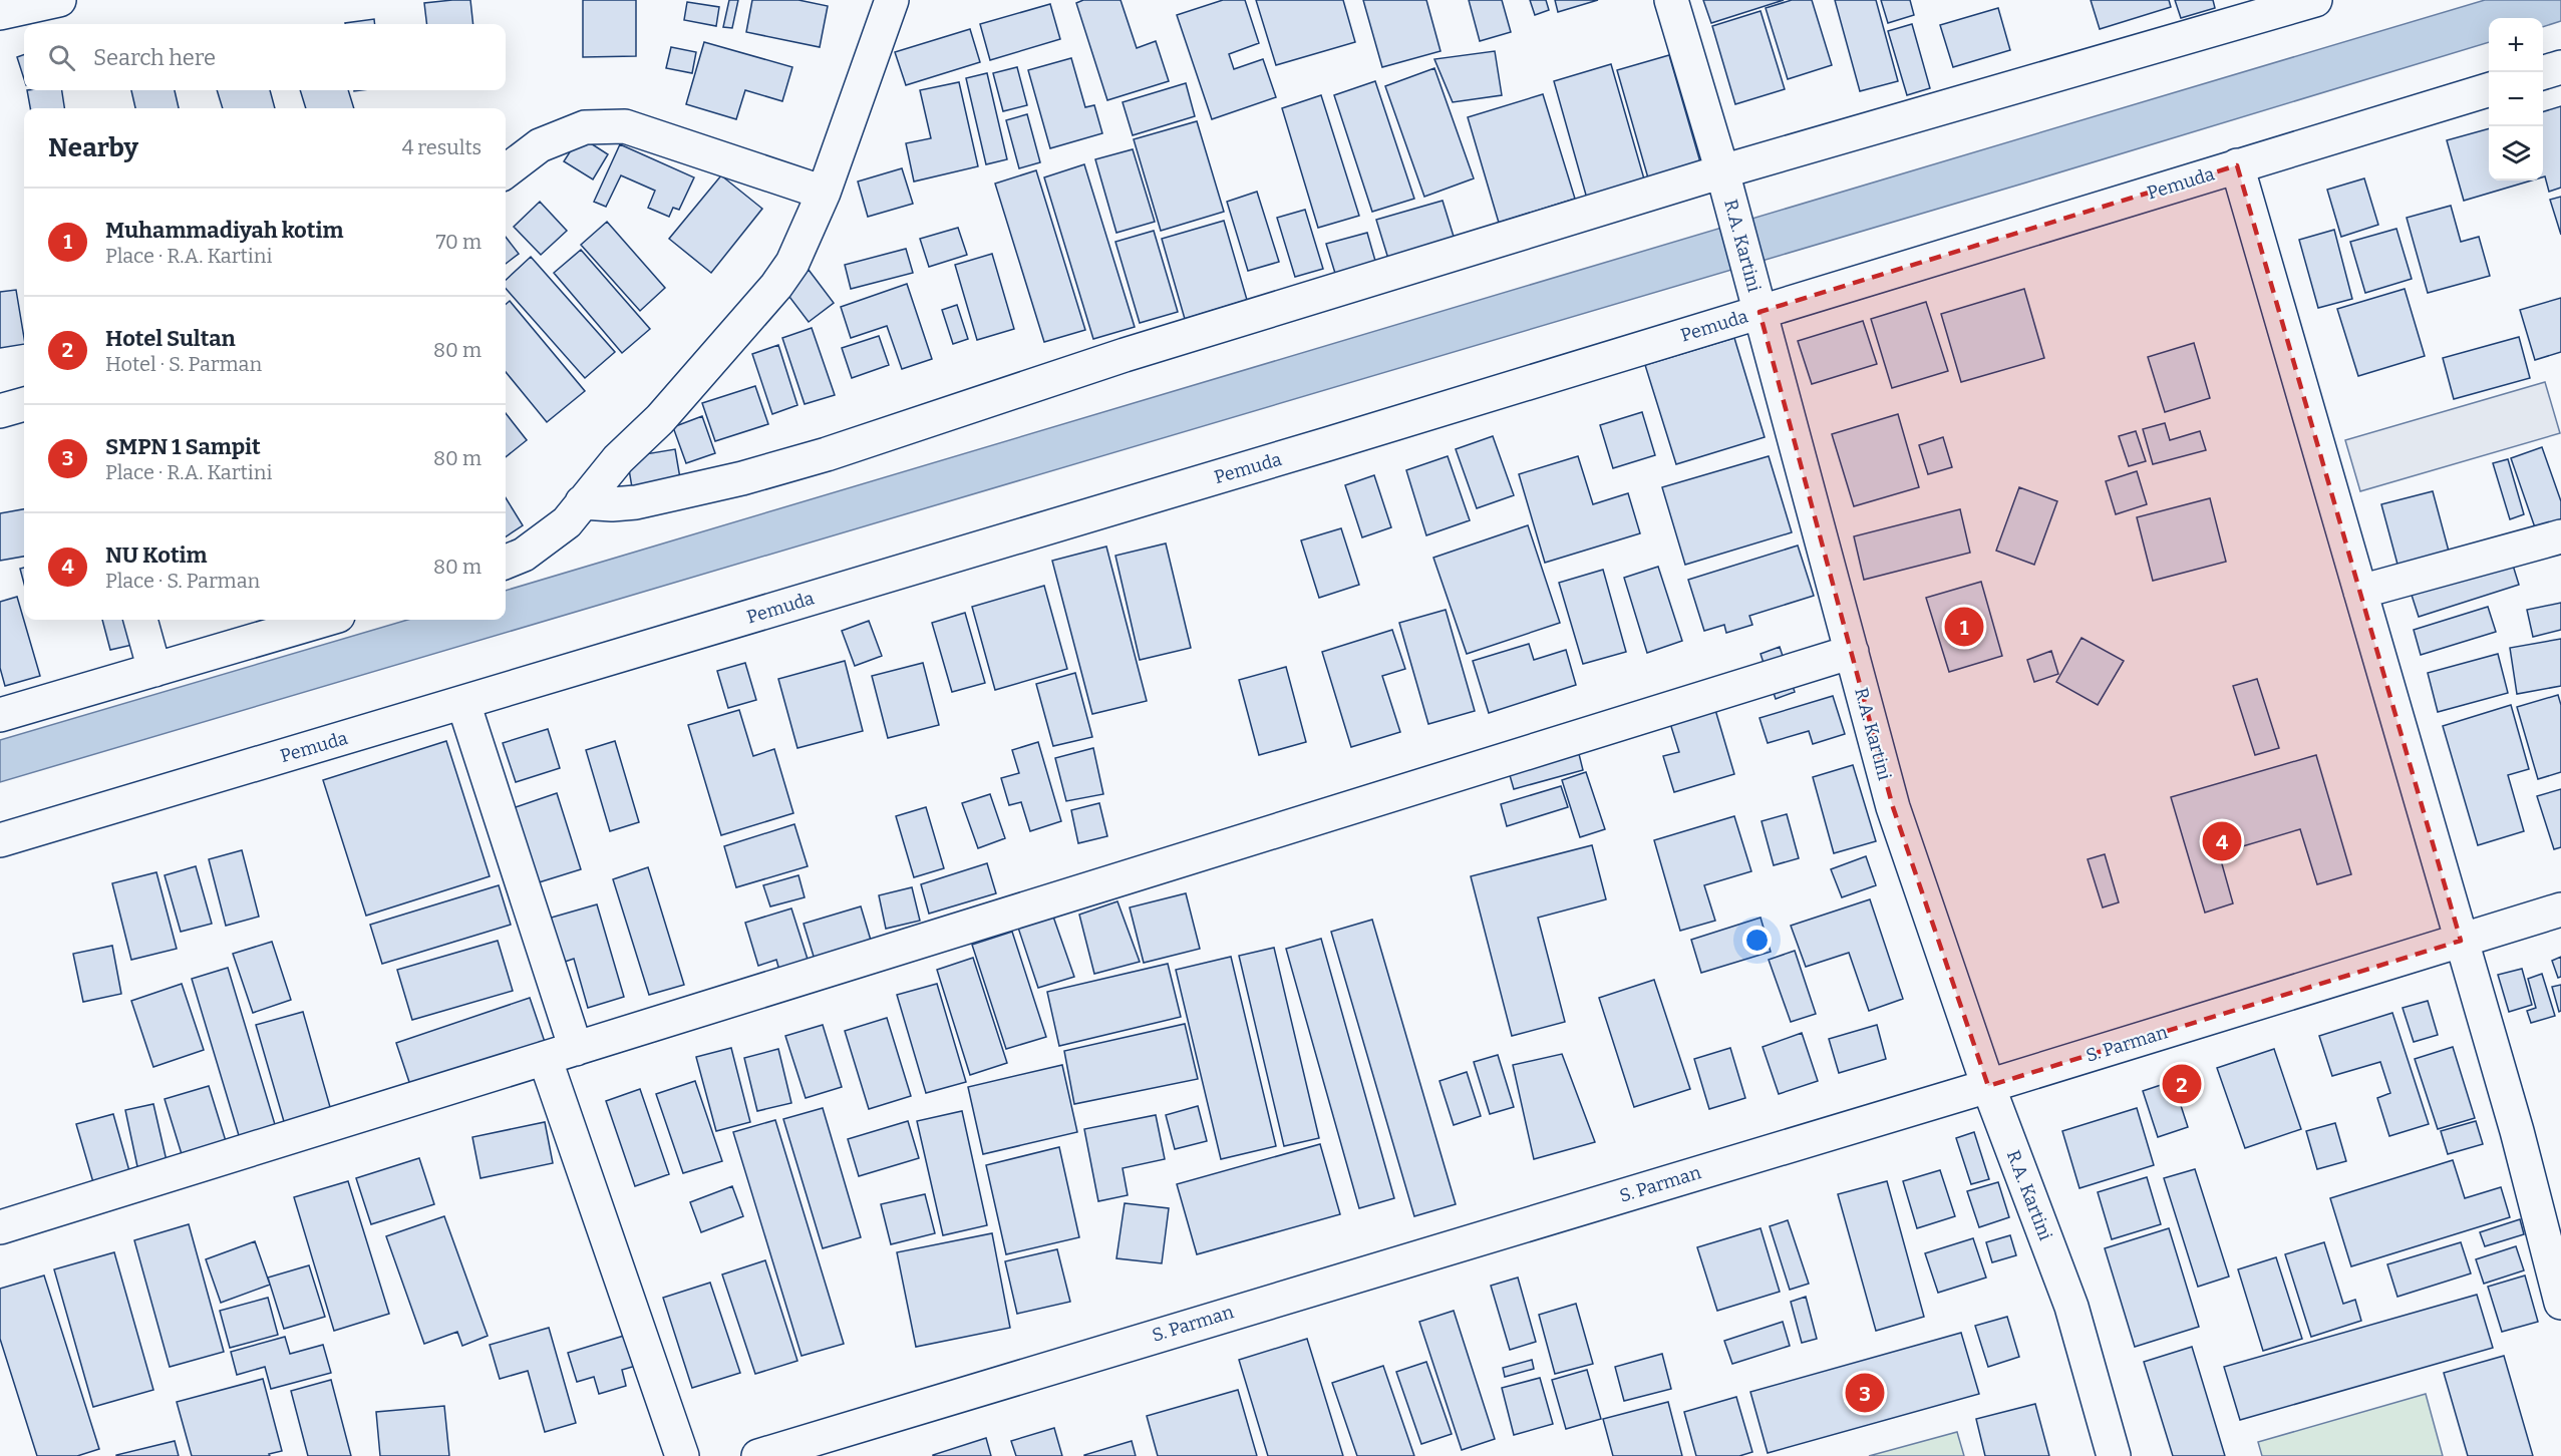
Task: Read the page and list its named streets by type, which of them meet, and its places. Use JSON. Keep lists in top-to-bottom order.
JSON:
{
  "streets": {
    "street": ["Pemuda", "R.A. Kartini", "S. Parman"]
  },
  "crossings": [
    ["Pemuda", "R.A. Kartini"],
    ["R.A. Kartini", "S. Parman"]
  ],
  "page": {
    "map_buttons": ["+", "−"],
    "search": "Search here",
    "heading": ["Nearby", "4 results"],
    "list": [
      {
        "mark": "1",
        "name": "Muhammadiyah kotim",
        "note": "Place · R.A. Kartini",
        "value": "70 m"
      },
      {
        "mark": "2",
        "name": "Hotel Sultan",
        "note": "Hotel · S. Parman",
        "value": "80 m"
      },
      {
        "mark": "3",
        "name": "SMPN 1 Sampit",
        "note": "Place · R.A. Kartini",
        "value": "80 m"
      },
      {
        "mark": "4",
        "name": "NU Kotim",
        "note": "Place · S. Parman",
        "value": "80 m"
      }
    ],
    "pins": [
      "1",
      "4",
      "2",
      "3"
    ]
  }
}
